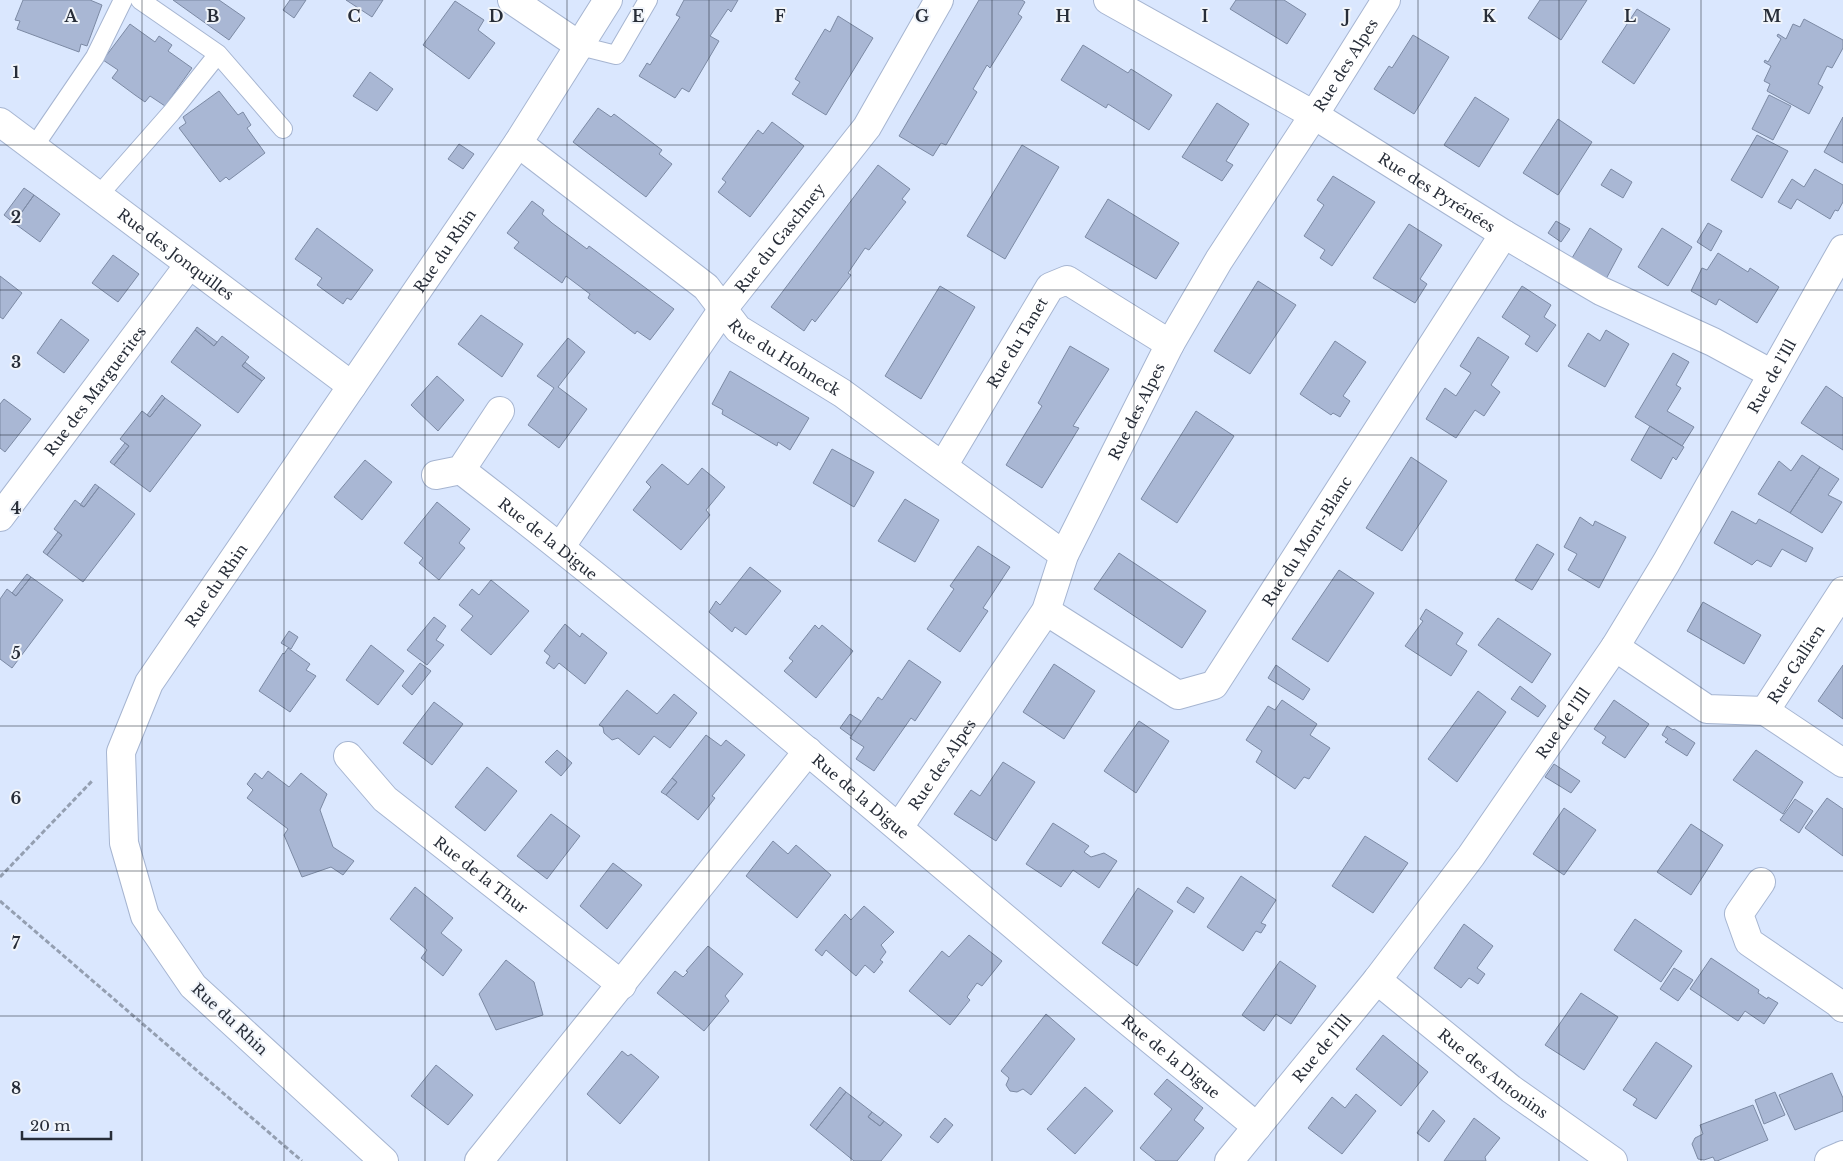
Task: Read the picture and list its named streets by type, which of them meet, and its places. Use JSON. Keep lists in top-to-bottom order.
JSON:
{
  "streets": {
    "street": [
      "Rue des Alpes",
      "Rue des Pyrénées",
      "Rue du Gaschney",
      "Rue du Rhin",
      "Rue des Jonquilles",
      "Rue du Tanet",
      "Rue du Hohneck",
      "Rue de l'Ill",
      "Rue des Marguerites",
      "Rue de la Digue",
      "Rue du Mont-Blanc",
      "Rue Gallien",
      "Rue de la Thur",
      "Rue des Antonins"
    ]
  },
  "crossings": [
    ["Rue des Alpes", "Rue des Pyrénées"],
    ["Rue des Alpes", "Rue du Tanet"],
    ["Rue des Alpes", "Rue du Hohneck"],
    ["Rue des Alpes", "Rue de la Digue"],
    ["Rue des Alpes", "Rue du Mont-Blanc"],
    ["Rue des Pyrénées", "Rue de l'Ill"],
    ["Rue des Pyrénées", "Rue du Mont-Blanc"],
    ["Rue du Gaschney", "Rue du Hohneck"],
    ["Rue du Gaschney", "Rue de la Digue"],
    ["Rue du Rhin", "Rue des Jonquilles"],
    ["Rue du Rhin", "Rue du Hohneck"],
    ["Rue des Jonquilles", "Rue des Marguerites"],
    ["Rue du Tanet", "Rue du Hohneck"],
    ["Rue de l'Ill", "Rue de la Digue"],
    ["Rue de l'Ill", "Rue des Antonins"]
  ],
  "scale_bar": "20 m",
  "grid": {
    "columns": [
      "A",
      "B",
      "C",
      "D",
      "E",
      "F",
      "G",
      "H",
      "I",
      "J",
      "K",
      "L",
      "M"
    ],
    "rows": [
      "1",
      "2",
      "3",
      "4",
      "5",
      "6",
      "7",
      "8"
    ]
  }
}
